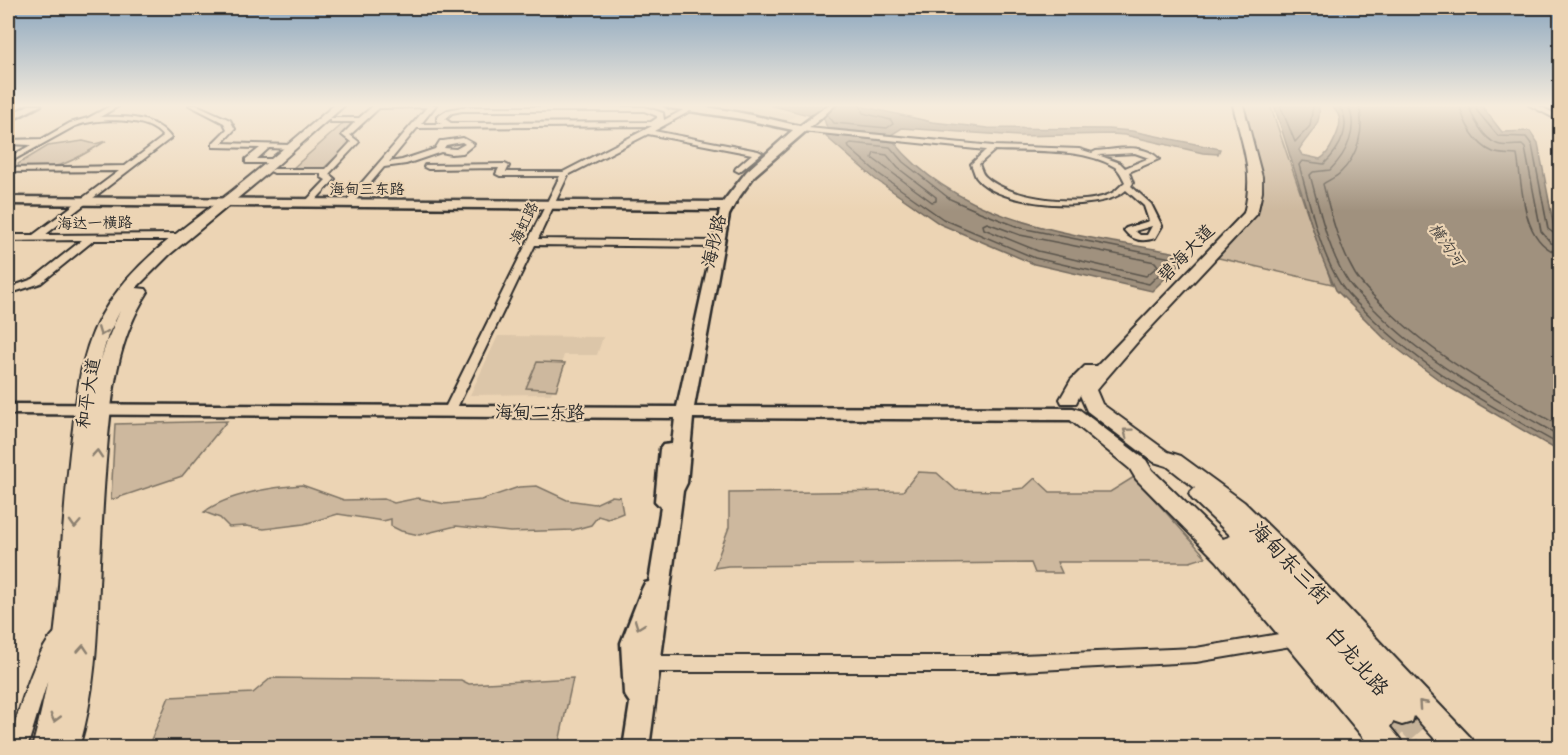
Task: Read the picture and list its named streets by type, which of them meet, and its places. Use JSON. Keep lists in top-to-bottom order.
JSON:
{
  "streets": {
    "main road": [
      "海甸三东路",
      "海彤路",
      "碧海大道",
      "和平大道",
      "海甸二东路",
      "海甸东三街",
      "白龙北路"
    ],
    "street": ["海达一横路", "海虹路"]
  },
  "crossings": [
    ["海甸三东路", "海虹路"],
    ["海甸三东路", "海彤路"],
    ["海甸三东路", "和平大道"],
    ["海达一横路", "和平大道"],
    ["海虹路", "海甸二东路"],
    ["海彤路", "海甸二东路"],
    ["碧海大道", "海甸二东路"],
    ["碧海大道", "海甸东三街"],
    ["和平大道", "海甸二东路"],
    ["海甸二东路", "海甸东三街"],
    ["海甸东三街", "白龙北路"]
  ],
  "water": ["横沟河"]
}
